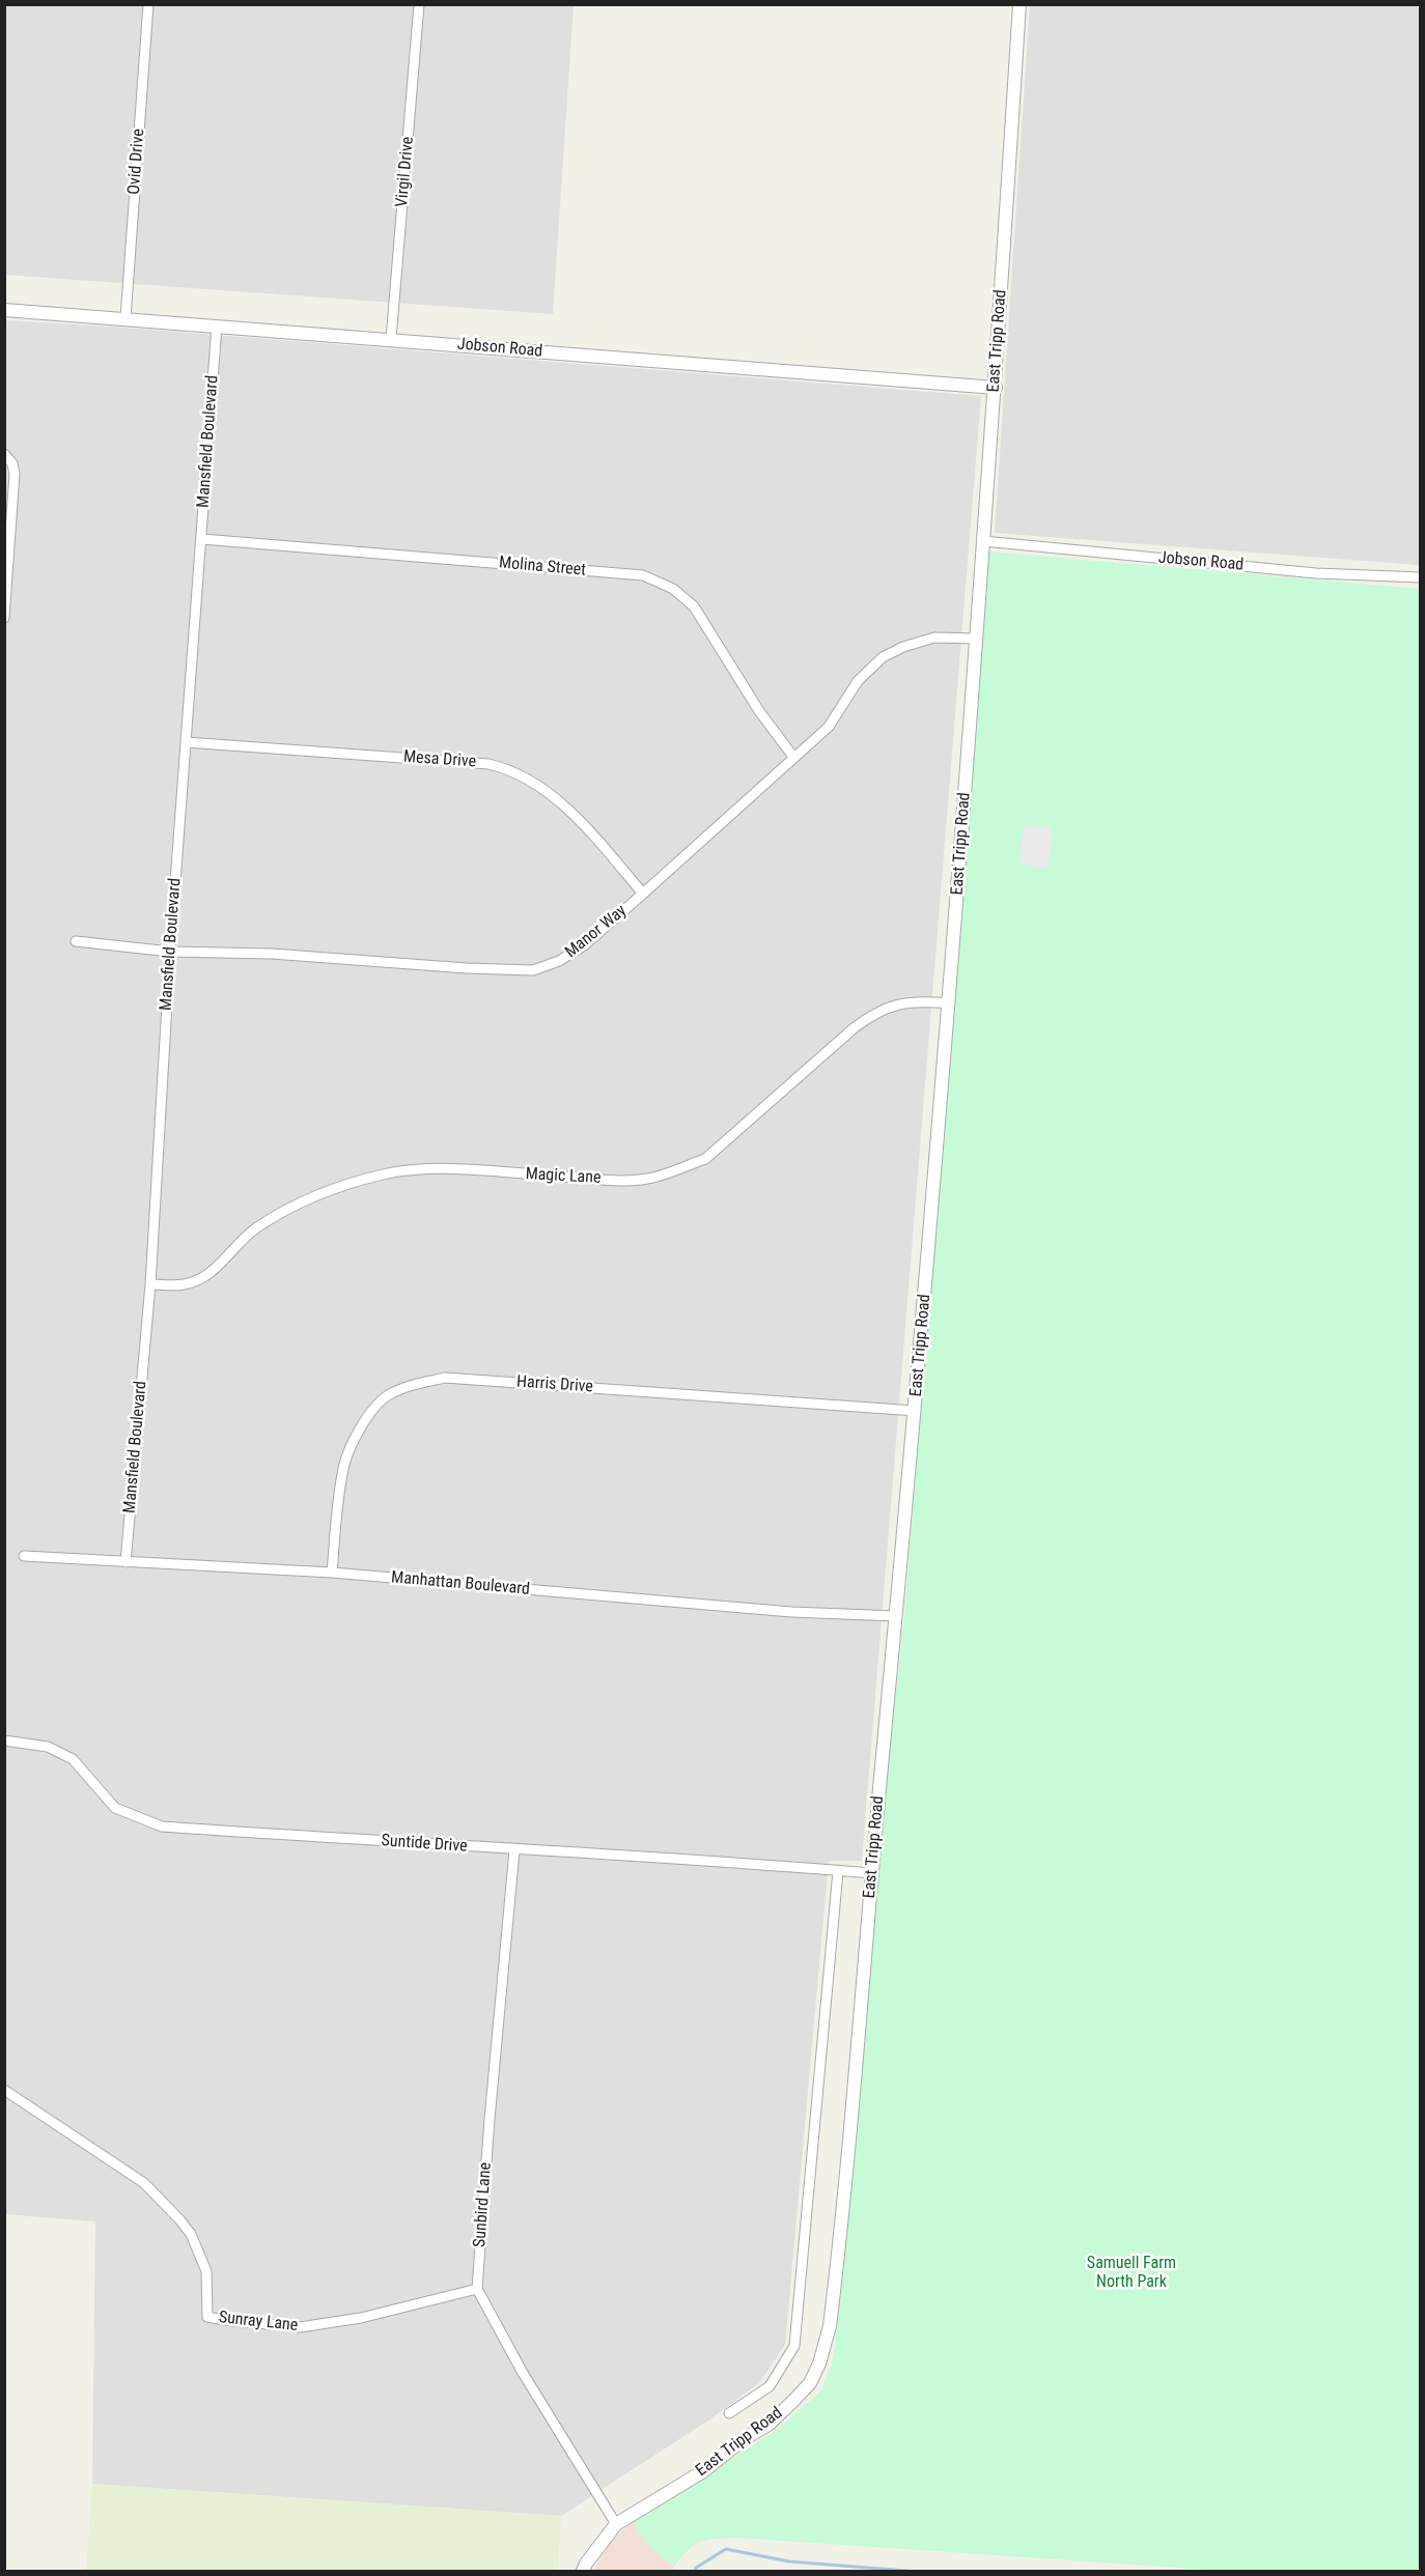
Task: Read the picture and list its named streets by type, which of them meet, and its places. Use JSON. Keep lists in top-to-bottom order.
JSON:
{
  "streets": {
    "street": [
      "Ovid Drive",
      "Virgil Drive",
      "East Tripp Road",
      "Jobson Road",
      "Mansfield Boulevard",
      "Molina Street",
      "Mesa Drive",
      "Manor Way",
      "Magic Lane",
      "Harris Drive",
      "Manhattan Boulevard",
      "Suntide Drive",
      "Sunbird Lane",
      "Sunray Lane"
    ]
  },
  "crossings": [
    ["Ovid Drive", "Jobson Road"],
    ["Virgil Drive", "Jobson Road"],
    ["East Tripp Road", "Jobson Road"],
    ["East Tripp Road", "Manor Way"],
    ["East Tripp Road", "Magic Lane"],
    ["East Tripp Road", "Harris Drive"],
    ["East Tripp Road", "Manhattan Boulevard"],
    ["East Tripp Road", "Suntide Drive"],
    ["Jobson Road", "Mansfield Boulevard"],
    ["Mansfield Boulevard", "Molina Street"],
    ["Mansfield Boulevard", "Mesa Drive"],
    ["Mansfield Boulevard", "Manor Way"],
    ["Mansfield Boulevard", "Magic Lane"],
    ["Mansfield Boulevard", "Manhattan Boulevard"],
    ["Molina Street", "Manor Way"],
    ["Mesa Drive", "Manor Way"],
    ["Harris Drive", "Manhattan Boulevard"],
    ["Suntide Drive", "Sunbird Lane"],
    ["Sunbird Lane", "Sunray Lane"]
  ],
  "parks": ["Samuell Farm North Park"]
}
